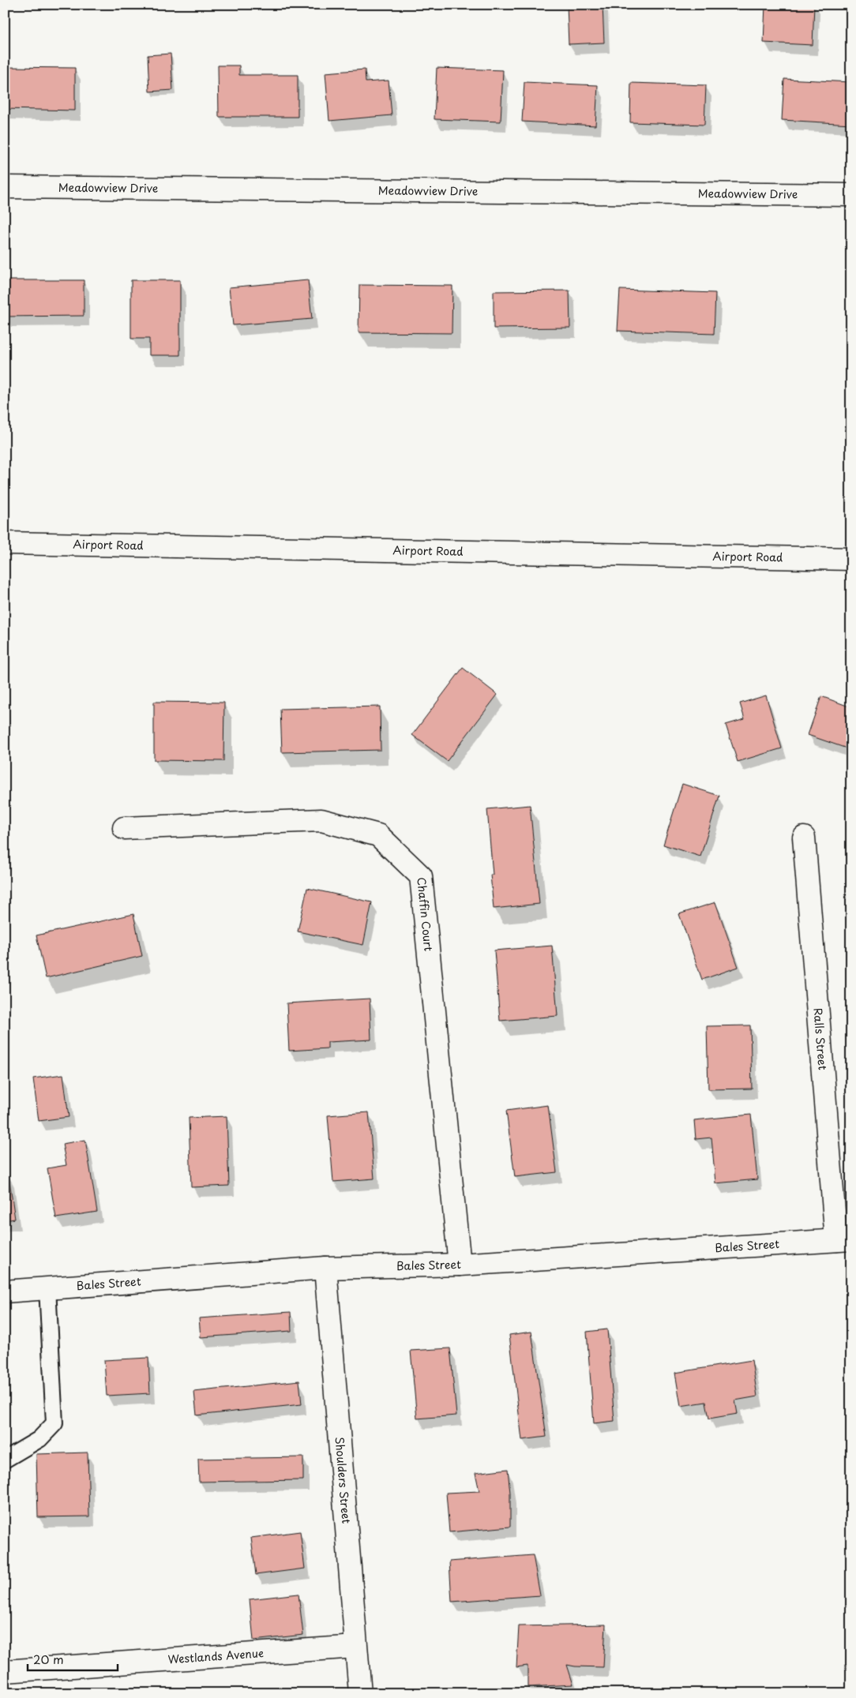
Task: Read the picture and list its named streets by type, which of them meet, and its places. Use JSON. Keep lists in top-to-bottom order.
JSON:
{
  "streets": {
    "main road": [
      "Meadowview Drive",
      "Airport Road",
      "Chaffin Court",
      "Ralls Street",
      "Bales Street",
      "Shoulders Street",
      "Westlands Avenue"
    ]
  },
  "crossings": [
    ["Chaffin Court", "Bales Street"],
    ["Ralls Street", "Bales Street"],
    ["Bales Street", "Shoulders Street"],
    ["Shoulders Street", "Westlands Avenue"]
  ],
  "scale_bar": "20 m"
}
